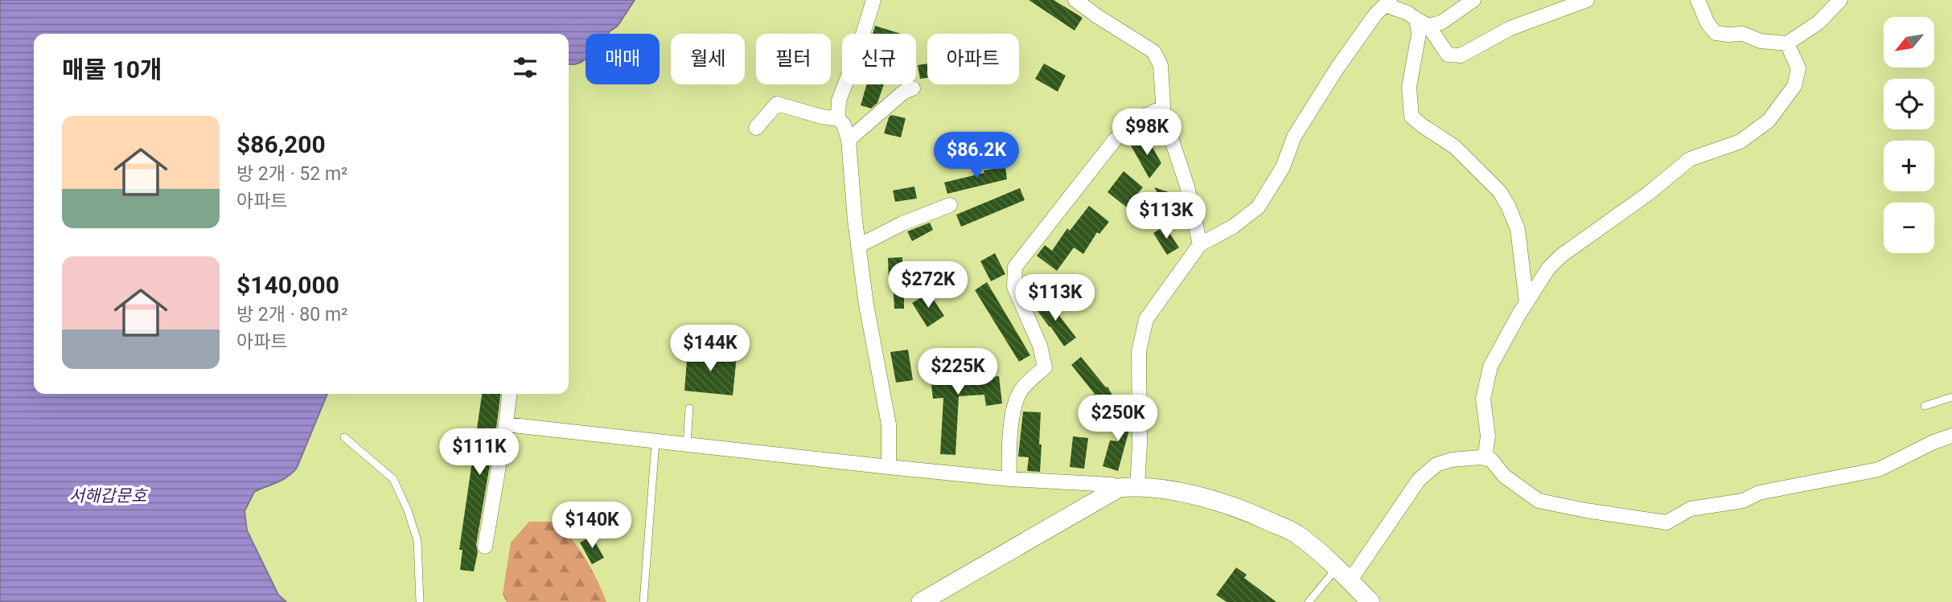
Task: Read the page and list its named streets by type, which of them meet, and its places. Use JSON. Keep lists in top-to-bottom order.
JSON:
{
  "water": ["서해갑문호"],
  "north": "bottom left",
  "page": {
    "map_buttons": ["+", "−"],
    "chip": [
      "매매",
      "월세",
      "필터",
      "신규",
      "아파트"
    ],
    "heading": "매물 10개",
    "list": [
      {
        "name": "$86,200",
        "note": "방 2개 · 52 m² · 아파트"
      },
      {
        "name": "$140,000",
        "note": "방 2개 · 80 m² · 아파트"
      }
    ],
    "price": [
      "$98K",
      "$86.2K",
      "$113K",
      "$272K",
      "$113K",
      "$144K",
      "$225K",
      "$250K",
      "$111K",
      "$140K"
    ]
  }
}
